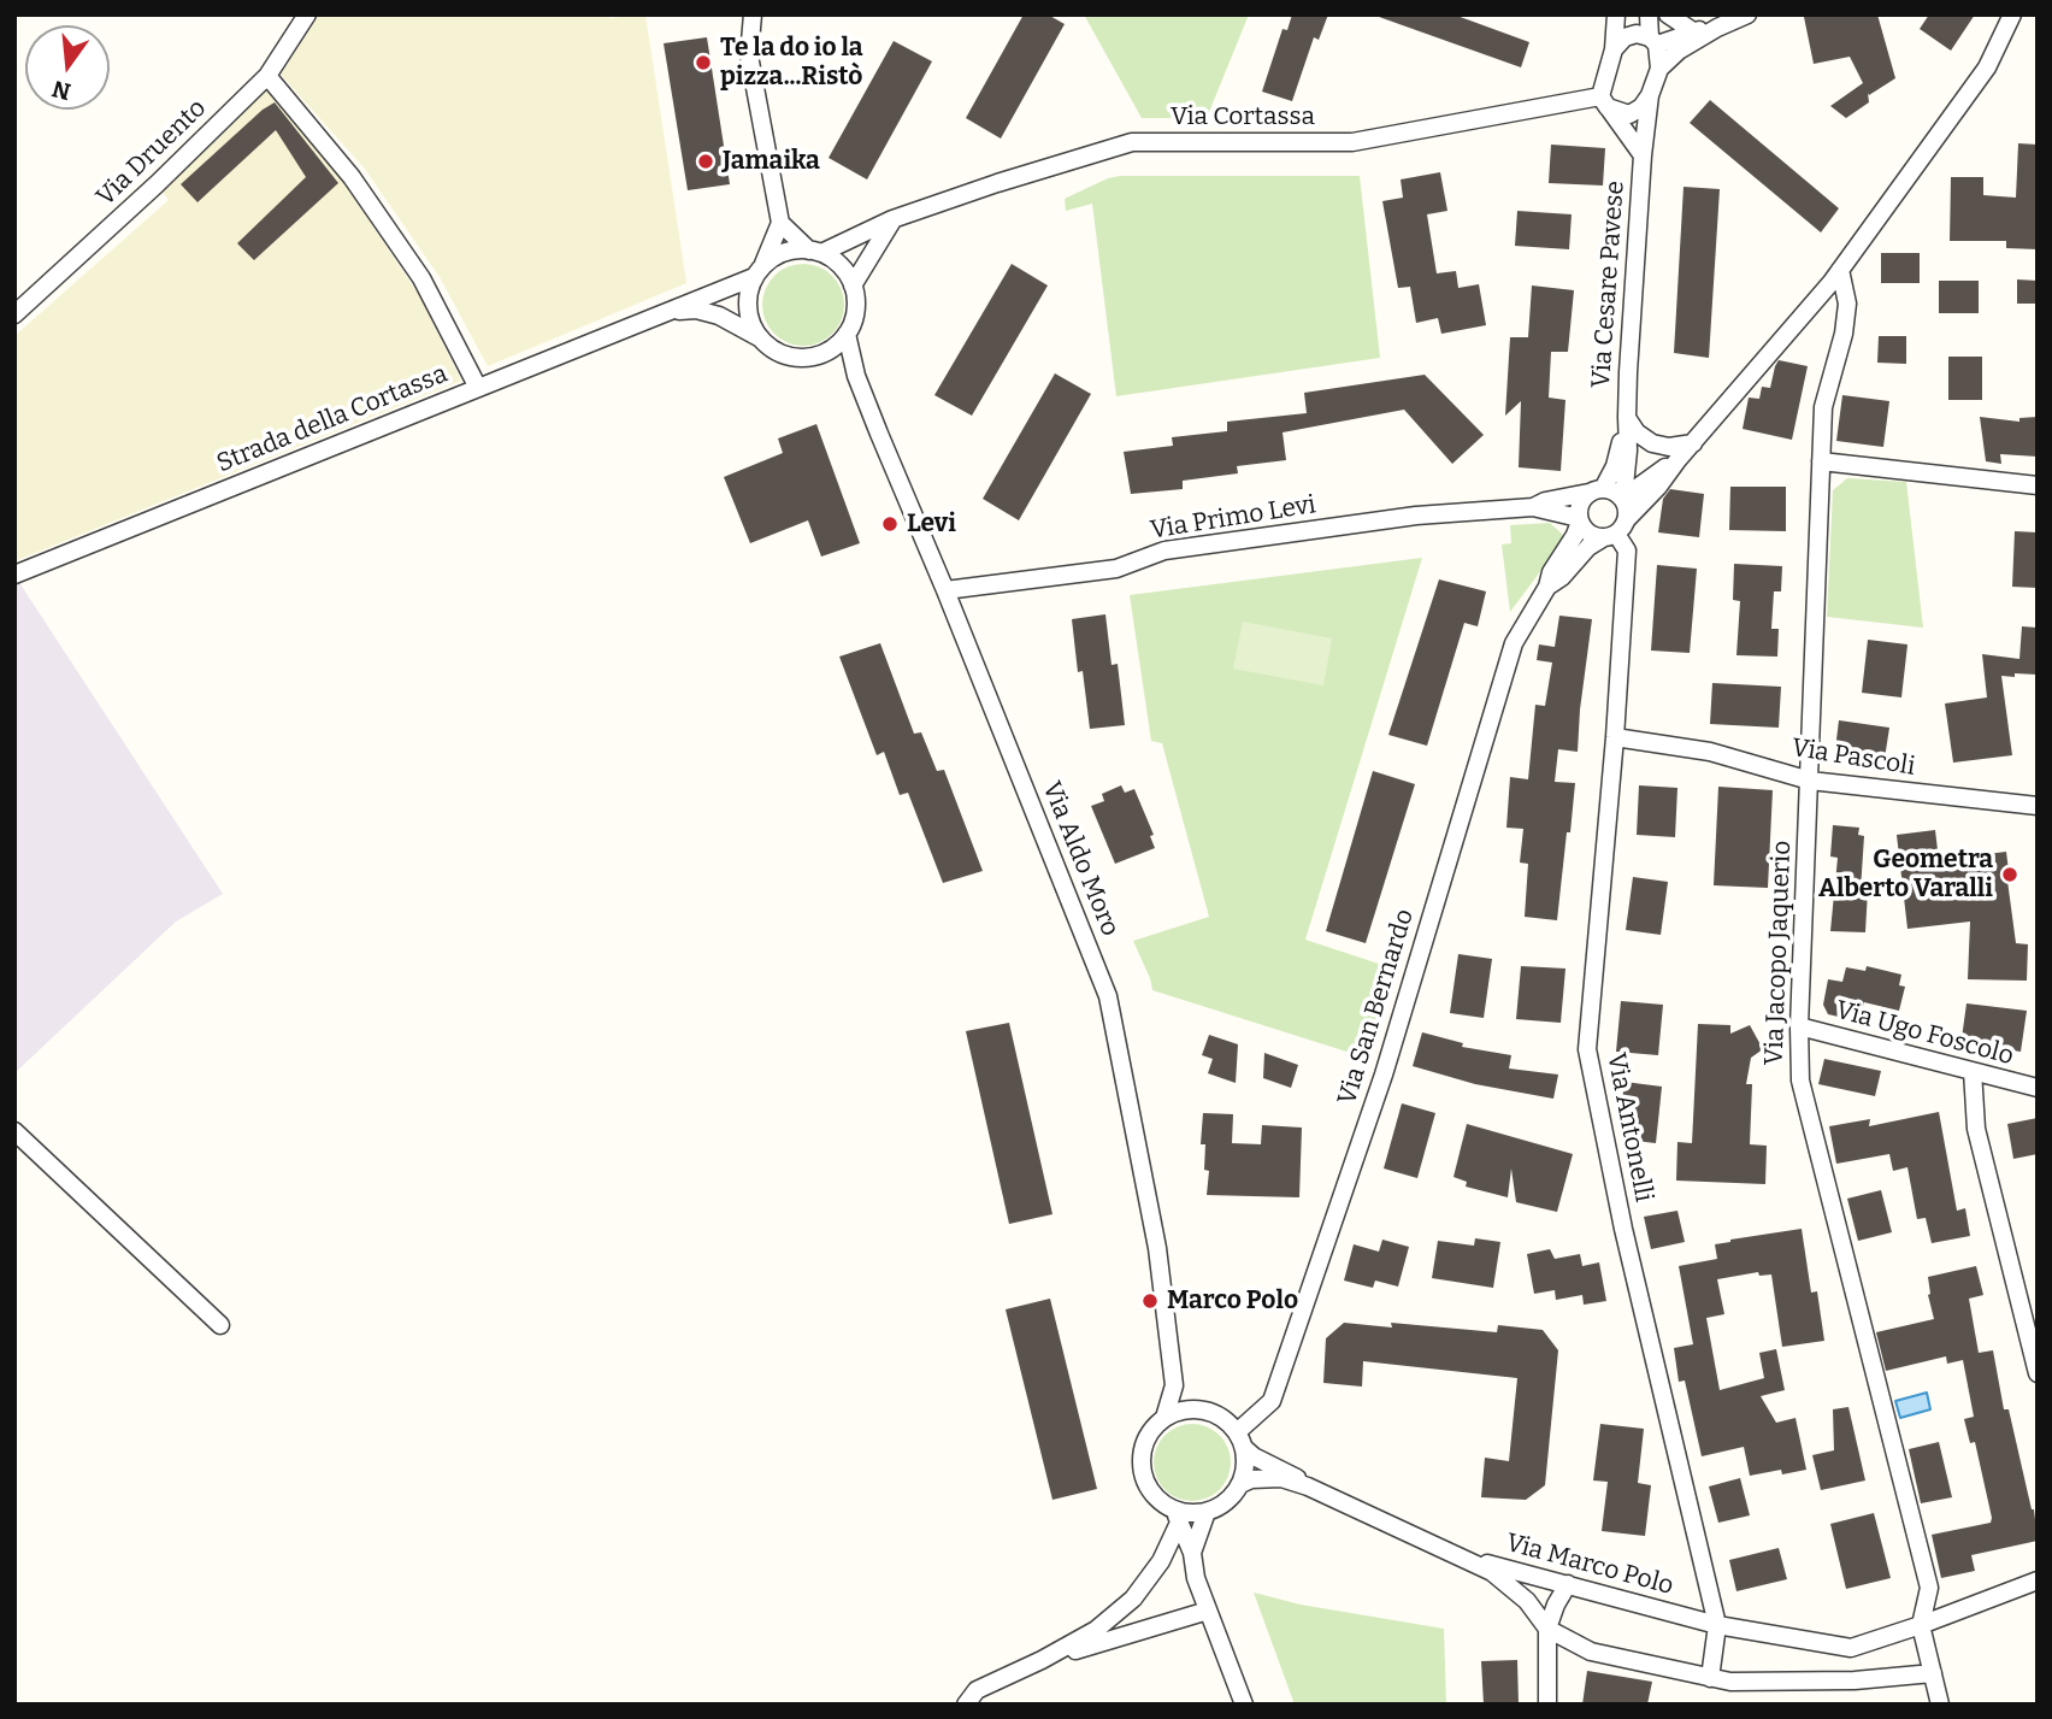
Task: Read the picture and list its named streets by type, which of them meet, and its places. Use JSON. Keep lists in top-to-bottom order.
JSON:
{
  "streets": {
    "street": [
      "Via Cortassa",
      "Via Druento",
      "Via Cesare Pavese",
      "Strada della Cortassa",
      "Via Primo Levi",
      "Via Pascoli",
      "Via Aldo Moro",
      "Via Jacopo Jaquerio",
      "Via San Bernardo",
      "Via Ugo Foscolo",
      "Via Antonelli",
      "Via Marco Polo"
    ]
  },
  "crossings": [
    ["Via Cortassa", "Via Cesare Pavese"],
    ["Via Cortassa", "Strada della Cortassa"],
    ["Via Cortassa", "Via Aldo Moro"],
    ["Via Cesare Pavese", "Via Primo Levi"],
    ["Via Cesare Pavese", "Via San Bernardo"],
    ["Via Cesare Pavese", "Via Antonelli"],
    ["Strada della Cortassa", "Via Aldo Moro"],
    ["Via Primo Levi", "Via Aldo Moro"],
    ["Via Primo Levi", "Via San Bernardo"],
    ["Via Primo Levi", "Via Antonelli"],
    ["Via Pascoli", "Via Jacopo Jaquerio"],
    ["Via Pascoli", "Via Antonelli"],
    ["Via Aldo Moro", "Via San Bernardo"],
    ["Via Aldo Moro", "Via Marco Polo"],
    ["Via Jacopo Jaquerio", "Via Ugo Foscolo"],
    ["Via Jacopo Jaquerio", "Via Marco Polo"],
    ["Via San Bernardo", "Via Antonelli"],
    ["Via San Bernardo", "Via Marco Polo"],
    ["Via Antonelli", "Via Marco Polo"]
  ],
  "places": [
    "Te la do io la pizza...Ristò",
    "Jamaika",
    "Levi",
    "Geometra Alberto Varalli",
    "Marco Polo"
  ],
  "north": "bottom"
}
